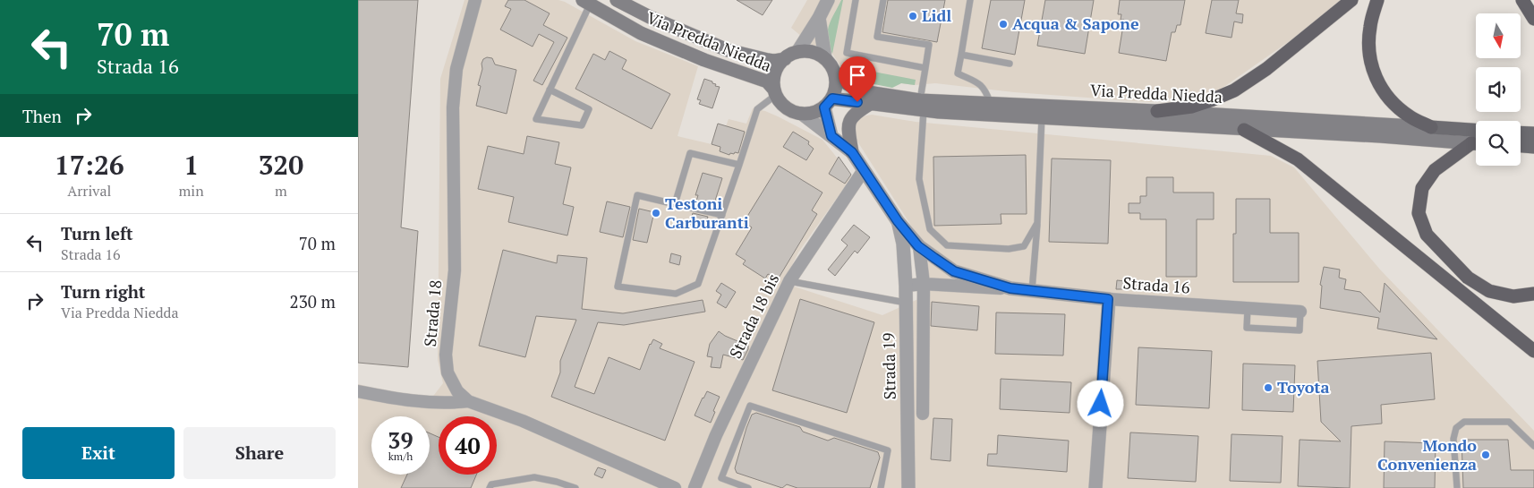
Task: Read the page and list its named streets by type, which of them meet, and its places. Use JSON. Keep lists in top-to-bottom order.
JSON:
{
  "streets": {
    "main road": ["Via Predda Niedda"],
    "street": [
      "Strada 16",
      "Strada 18",
      "Strada 18 bis",
      "Strada 19"
    ]
  },
  "crossings": [
    ["Via Predda Niedda", "Strada 16"],
    ["Strada 16", "Strada 18 bis"],
    ["Strada 16", "Strada 19"]
  ],
  "places": [
    "Lidl",
    "Acqua & Sapone",
    "Testoni Carburanti",
    "Toyota",
    "Mondo Convenienza"
  ],
  "north": "bottom",
  "page": {
    "turn": ["70 m", "Strada 16"],
    "then": "Then",
    "eta": [
      "17:26",
      "Arrival",
      "1",
      "min",
      "320",
      "m"
    ],
    "list": [
      {
        "name": "Turn left",
        "note": "Strada 16",
        "value": "70 m"
      },
      {
        "name": "Turn right",
        "note": "Via Predda Niedda",
        "value": "230 m"
      }
    ],
    "speed": "39 km/h",
    "limit": "40",
    "buttons": ["Exit", "Share"]
  }
}
